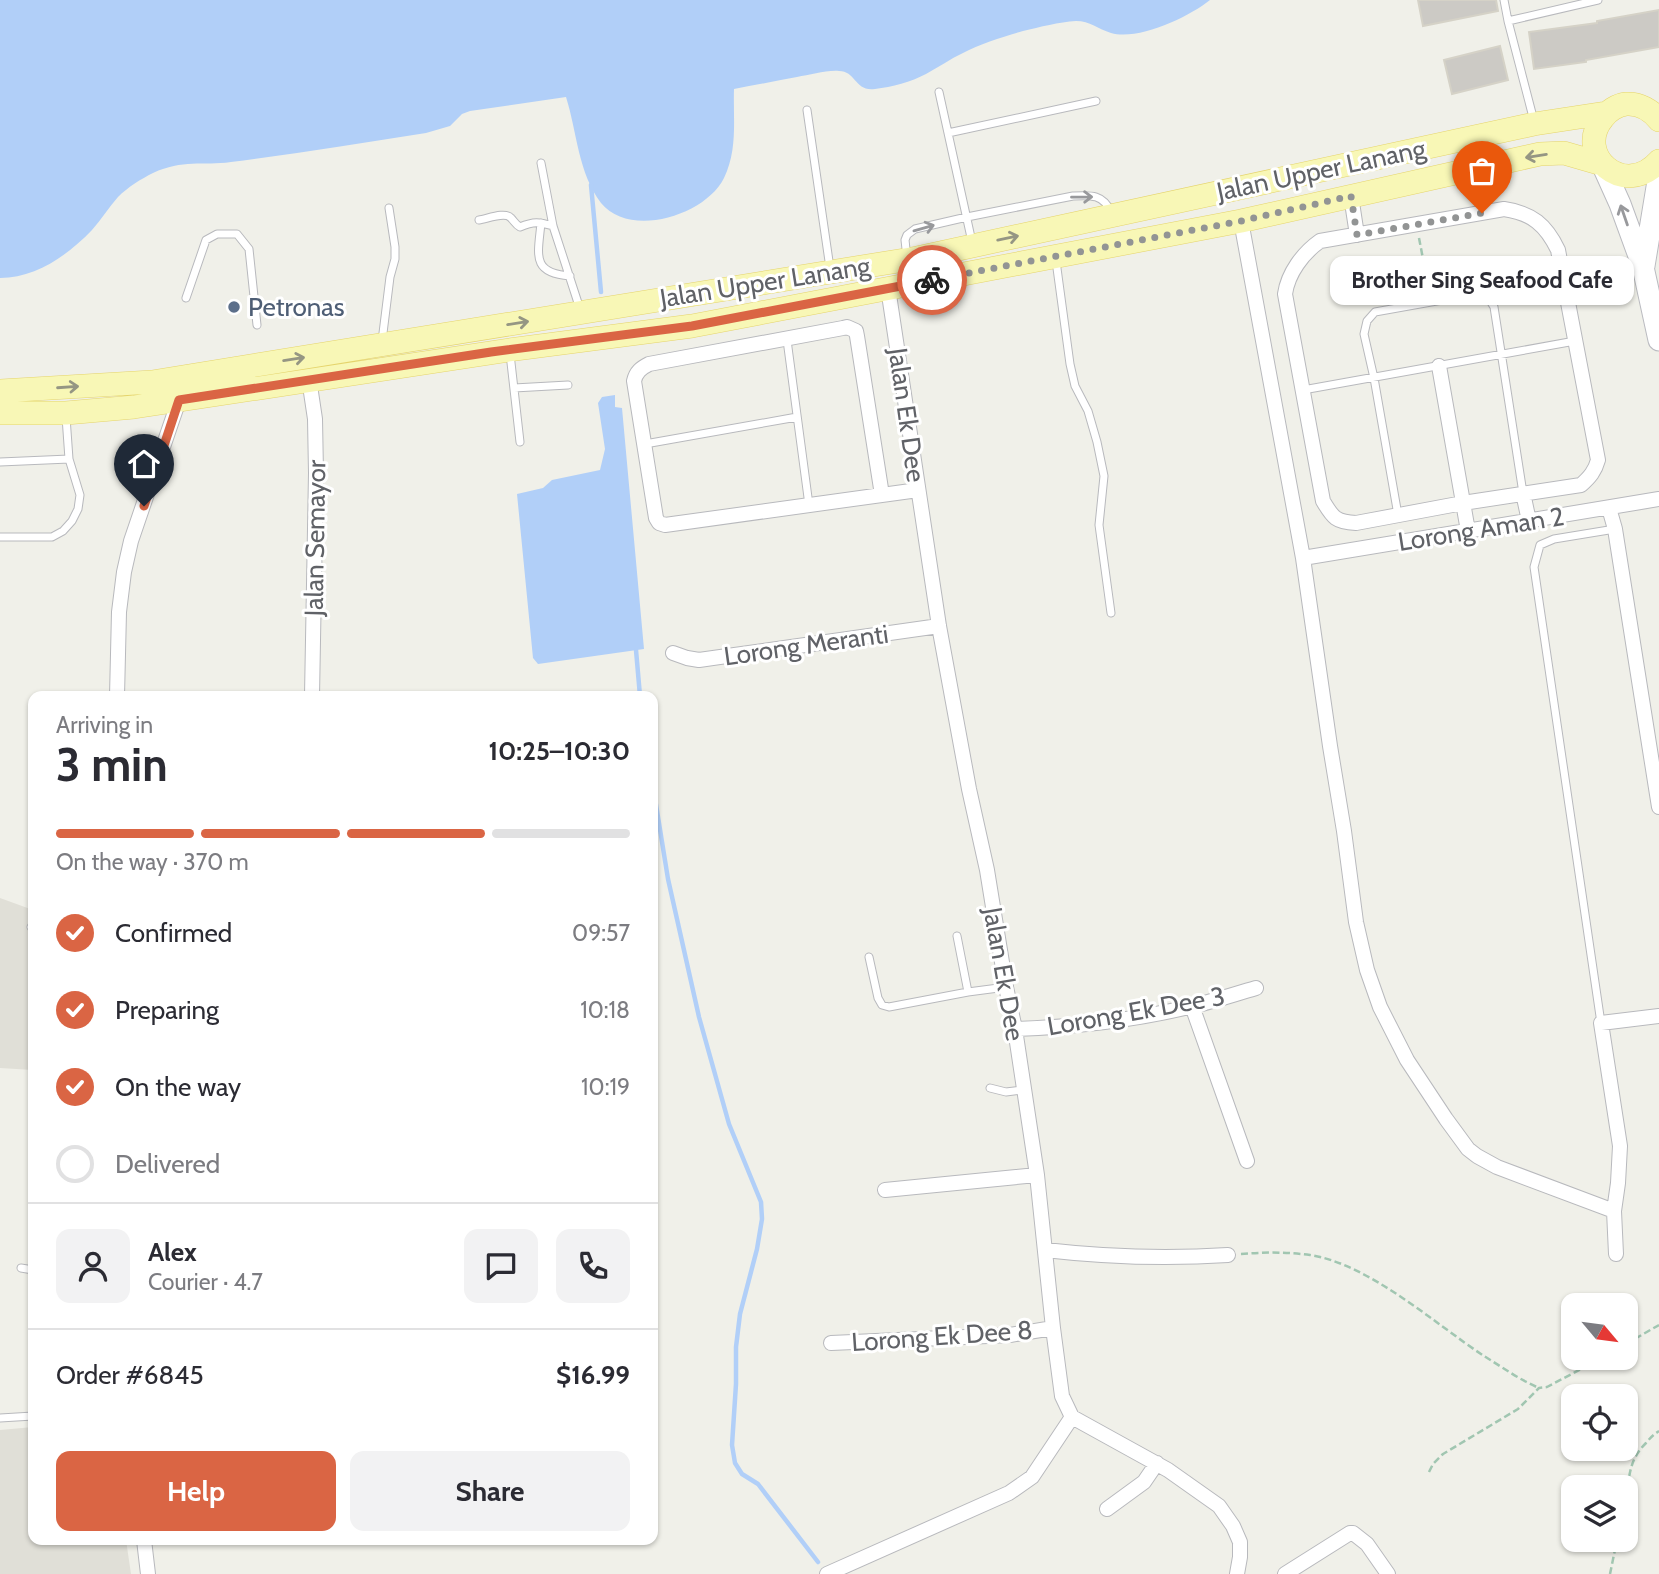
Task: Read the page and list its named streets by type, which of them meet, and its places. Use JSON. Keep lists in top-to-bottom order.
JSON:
{
  "streets": {
    "main road": ["Jalan Upper Lanang"],
    "street": [
      "Jalan Ek Dee",
      "Lorong Aman 2",
      "Jalan Semayor",
      "Lorong Meranti",
      "Lorong Ek Dee 3",
      "Lorong Ek Dee 8"
    ]
  },
  "crossings": [
    ["Jalan Upper Lanang", "Jalan Ek Dee"],
    ["Jalan Upper Lanang", "Jalan Semayor"],
    ["Jalan Ek Dee", "Lorong Meranti"],
    ["Jalan Ek Dee", "Lorong Ek Dee 3"],
    ["Jalan Ek Dee", "Lorong Ek Dee 8"]
  ],
  "places": ["Brother Sing Seafood Cafe", "Petronas"],
  "north": "bottom right",
  "page": {
    "bubble": "Brother Sing Seafood Cafe",
    "heading": ["3 min", "Arriving in", "10:25–10:30"],
    "panel": [
      "Alex",
      "Courier · 4.7",
      "Order #6845",
      "$16.99"
    ],
    "bar": "On the way · 370 m",
    "list": [
      ["Confirmed", "09:57"],
      ["Preparing", "10:18"],
      ["On the way", "10:19"],
      "Delivered"
    ],
    "buttons": ["Help", "Share"]
  }
}
